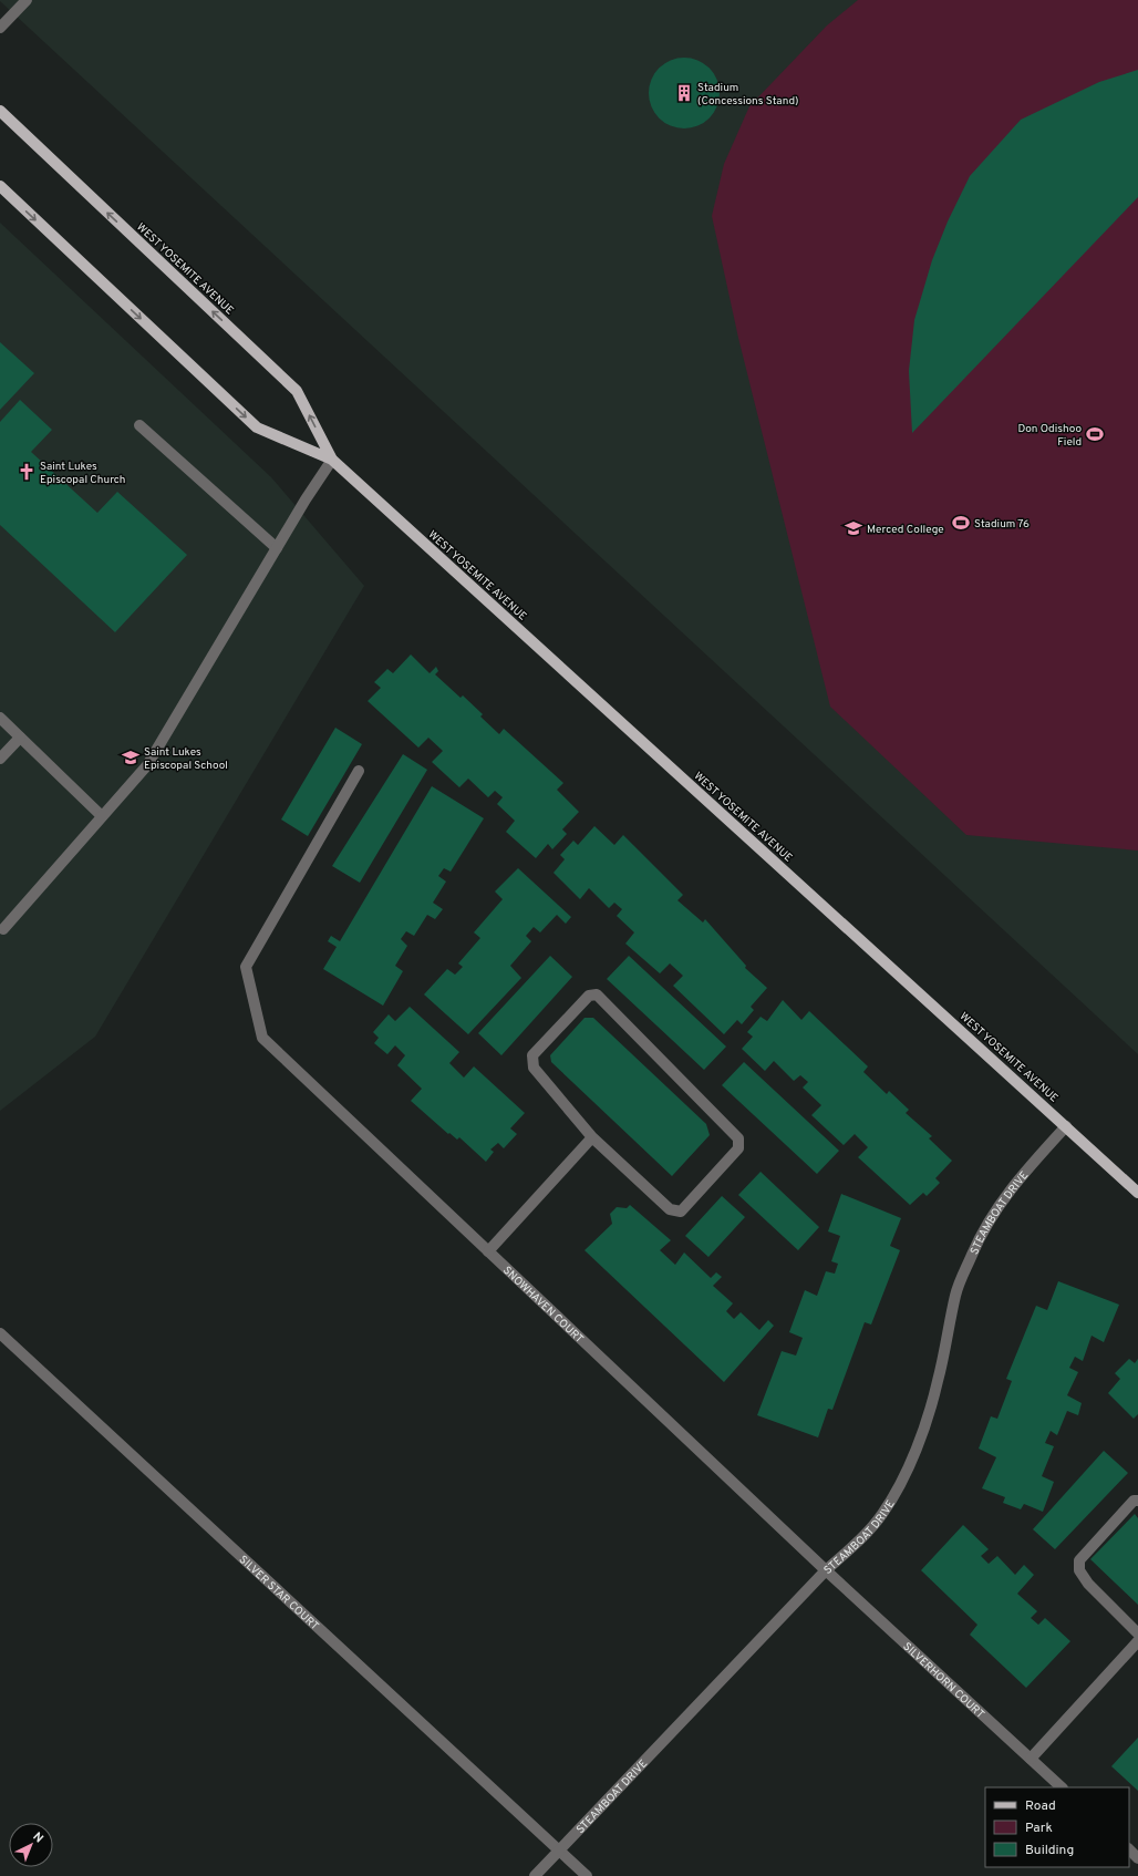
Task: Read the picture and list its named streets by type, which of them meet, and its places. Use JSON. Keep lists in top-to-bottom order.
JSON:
{
  "streets": {
    "main road": ["WEST YOSEMITE AVENUE"],
    "street": [
      "STEAMBOAT DRIVE",
      "SNOWHAVEN COURT",
      "SILVER STAR COURT",
      "SILVERHORN COURT"
    ]
  },
  "crossings": [
    ["WEST YOSEMITE AVENUE", "STEAMBOAT DRIVE"],
    ["STEAMBOAT DRIVE", "SNOWHAVEN COURT"],
    ["STEAMBOAT DRIVE", "SILVER STAR COURT"],
    ["STEAMBOAT DRIVE", "SILVERHORN COURT"],
    ["SNOWHAVEN COURT", "SILVERHORN COURT"]
  ],
  "places": {
    "building": ["Stadium (Concessions Stand)"],
    "sports": ["Don Odishoo Field", "Stadium 76"],
    "church": ["Saint Lukes Episcopal Church"],
    "school or university": ["Merced College", "Saint Lukes Episcopal School"]
  },
  "legend": ["Road", "Park", "Building"],
  "north": "top right"
}
